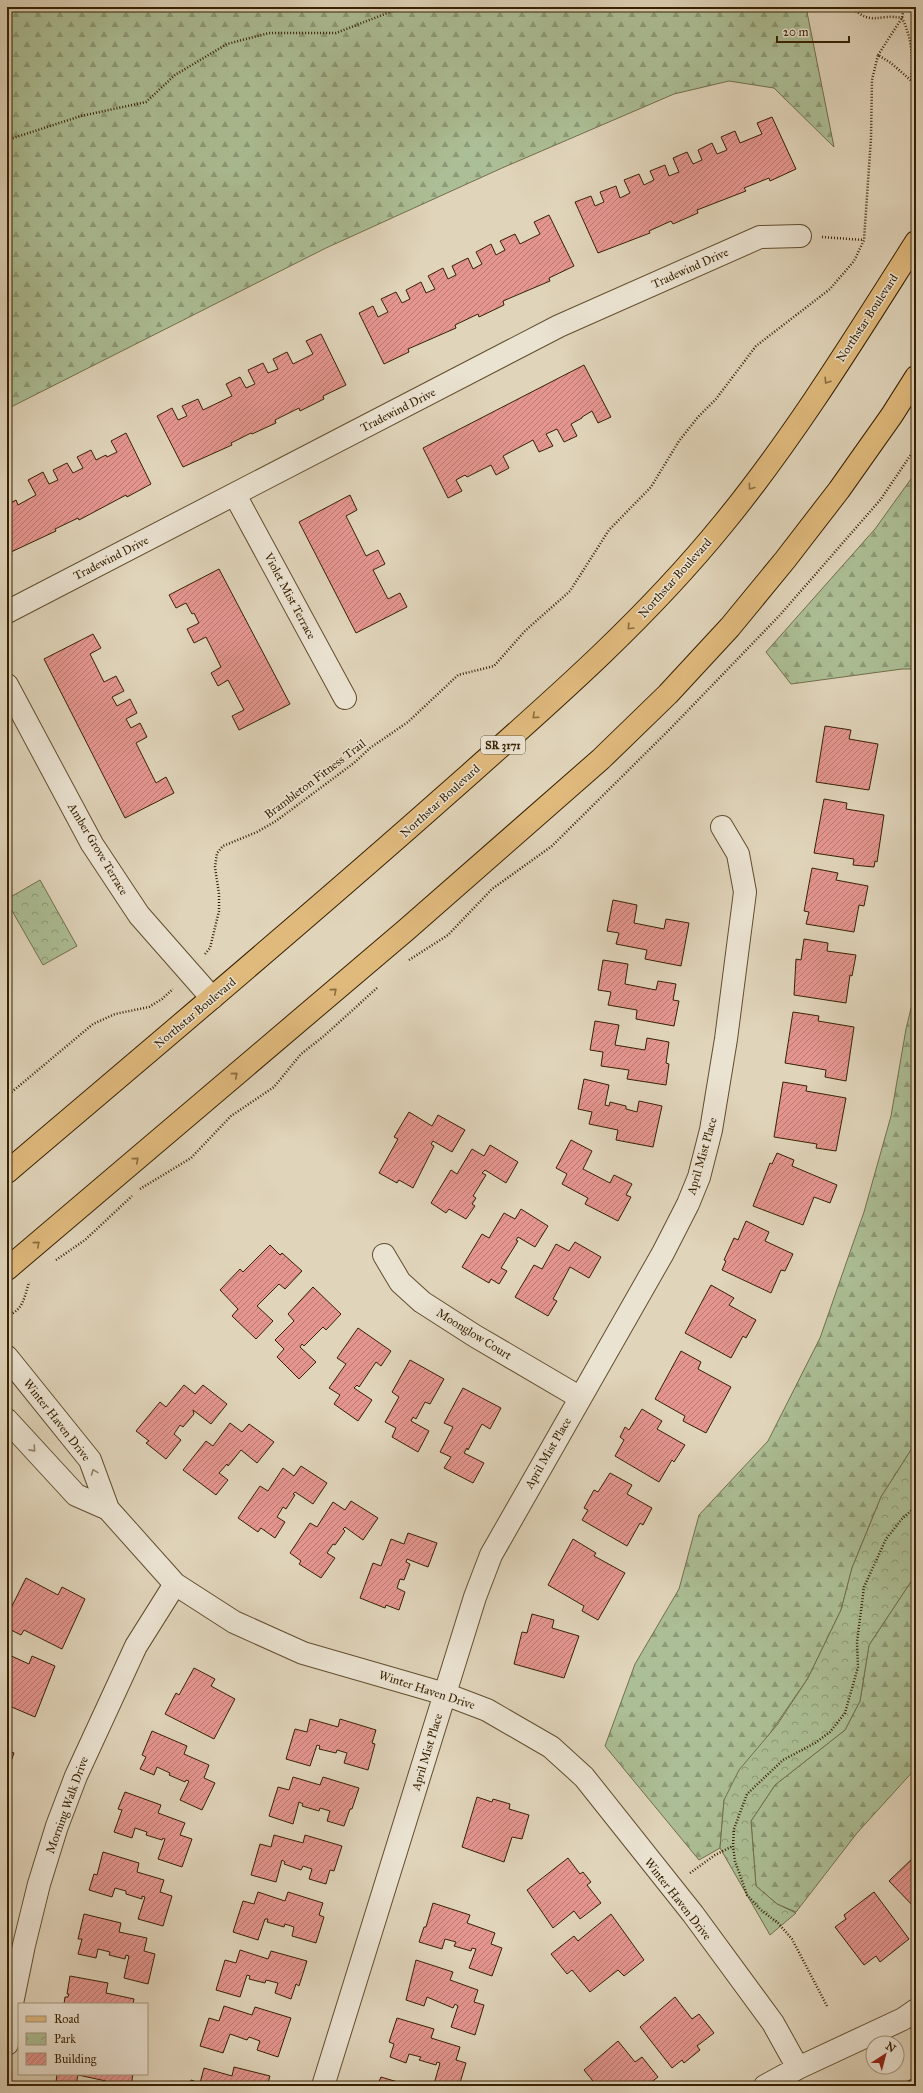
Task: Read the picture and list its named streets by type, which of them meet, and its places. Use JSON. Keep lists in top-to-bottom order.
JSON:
{
  "streets": {
    "main road": ["Northstar Boulevard", "SR 3171"],
    "street": [
      "Tradewind Drive",
      "Violet Mist Terrace",
      "Amber Grove Terrace",
      "April Mist Place",
      "Moonglow Court",
      "Winter Haven Drive",
      "Morning Walk Drive"
    ],
    "path": ["Brambleton Fitness Trail"]
  },
  "crossings": [
    ["Tradewind Drive", "Violet Mist Terrace"],
    ["Northstar Boulevard", "Amber Grove Terrace"],
    ["Brambleton Fitness Trail", "Amber Grove Terrace"],
    ["April Mist Place", "Moonglow Court"],
    ["April Mist Place", "Winter Haven Drive"],
    ["Winter Haven Drive", "Morning Walk Drive"]
  ],
  "legend": ["Road", "Park", "Building"],
  "scale_bar": "20 m",
  "north": "top right"
}
